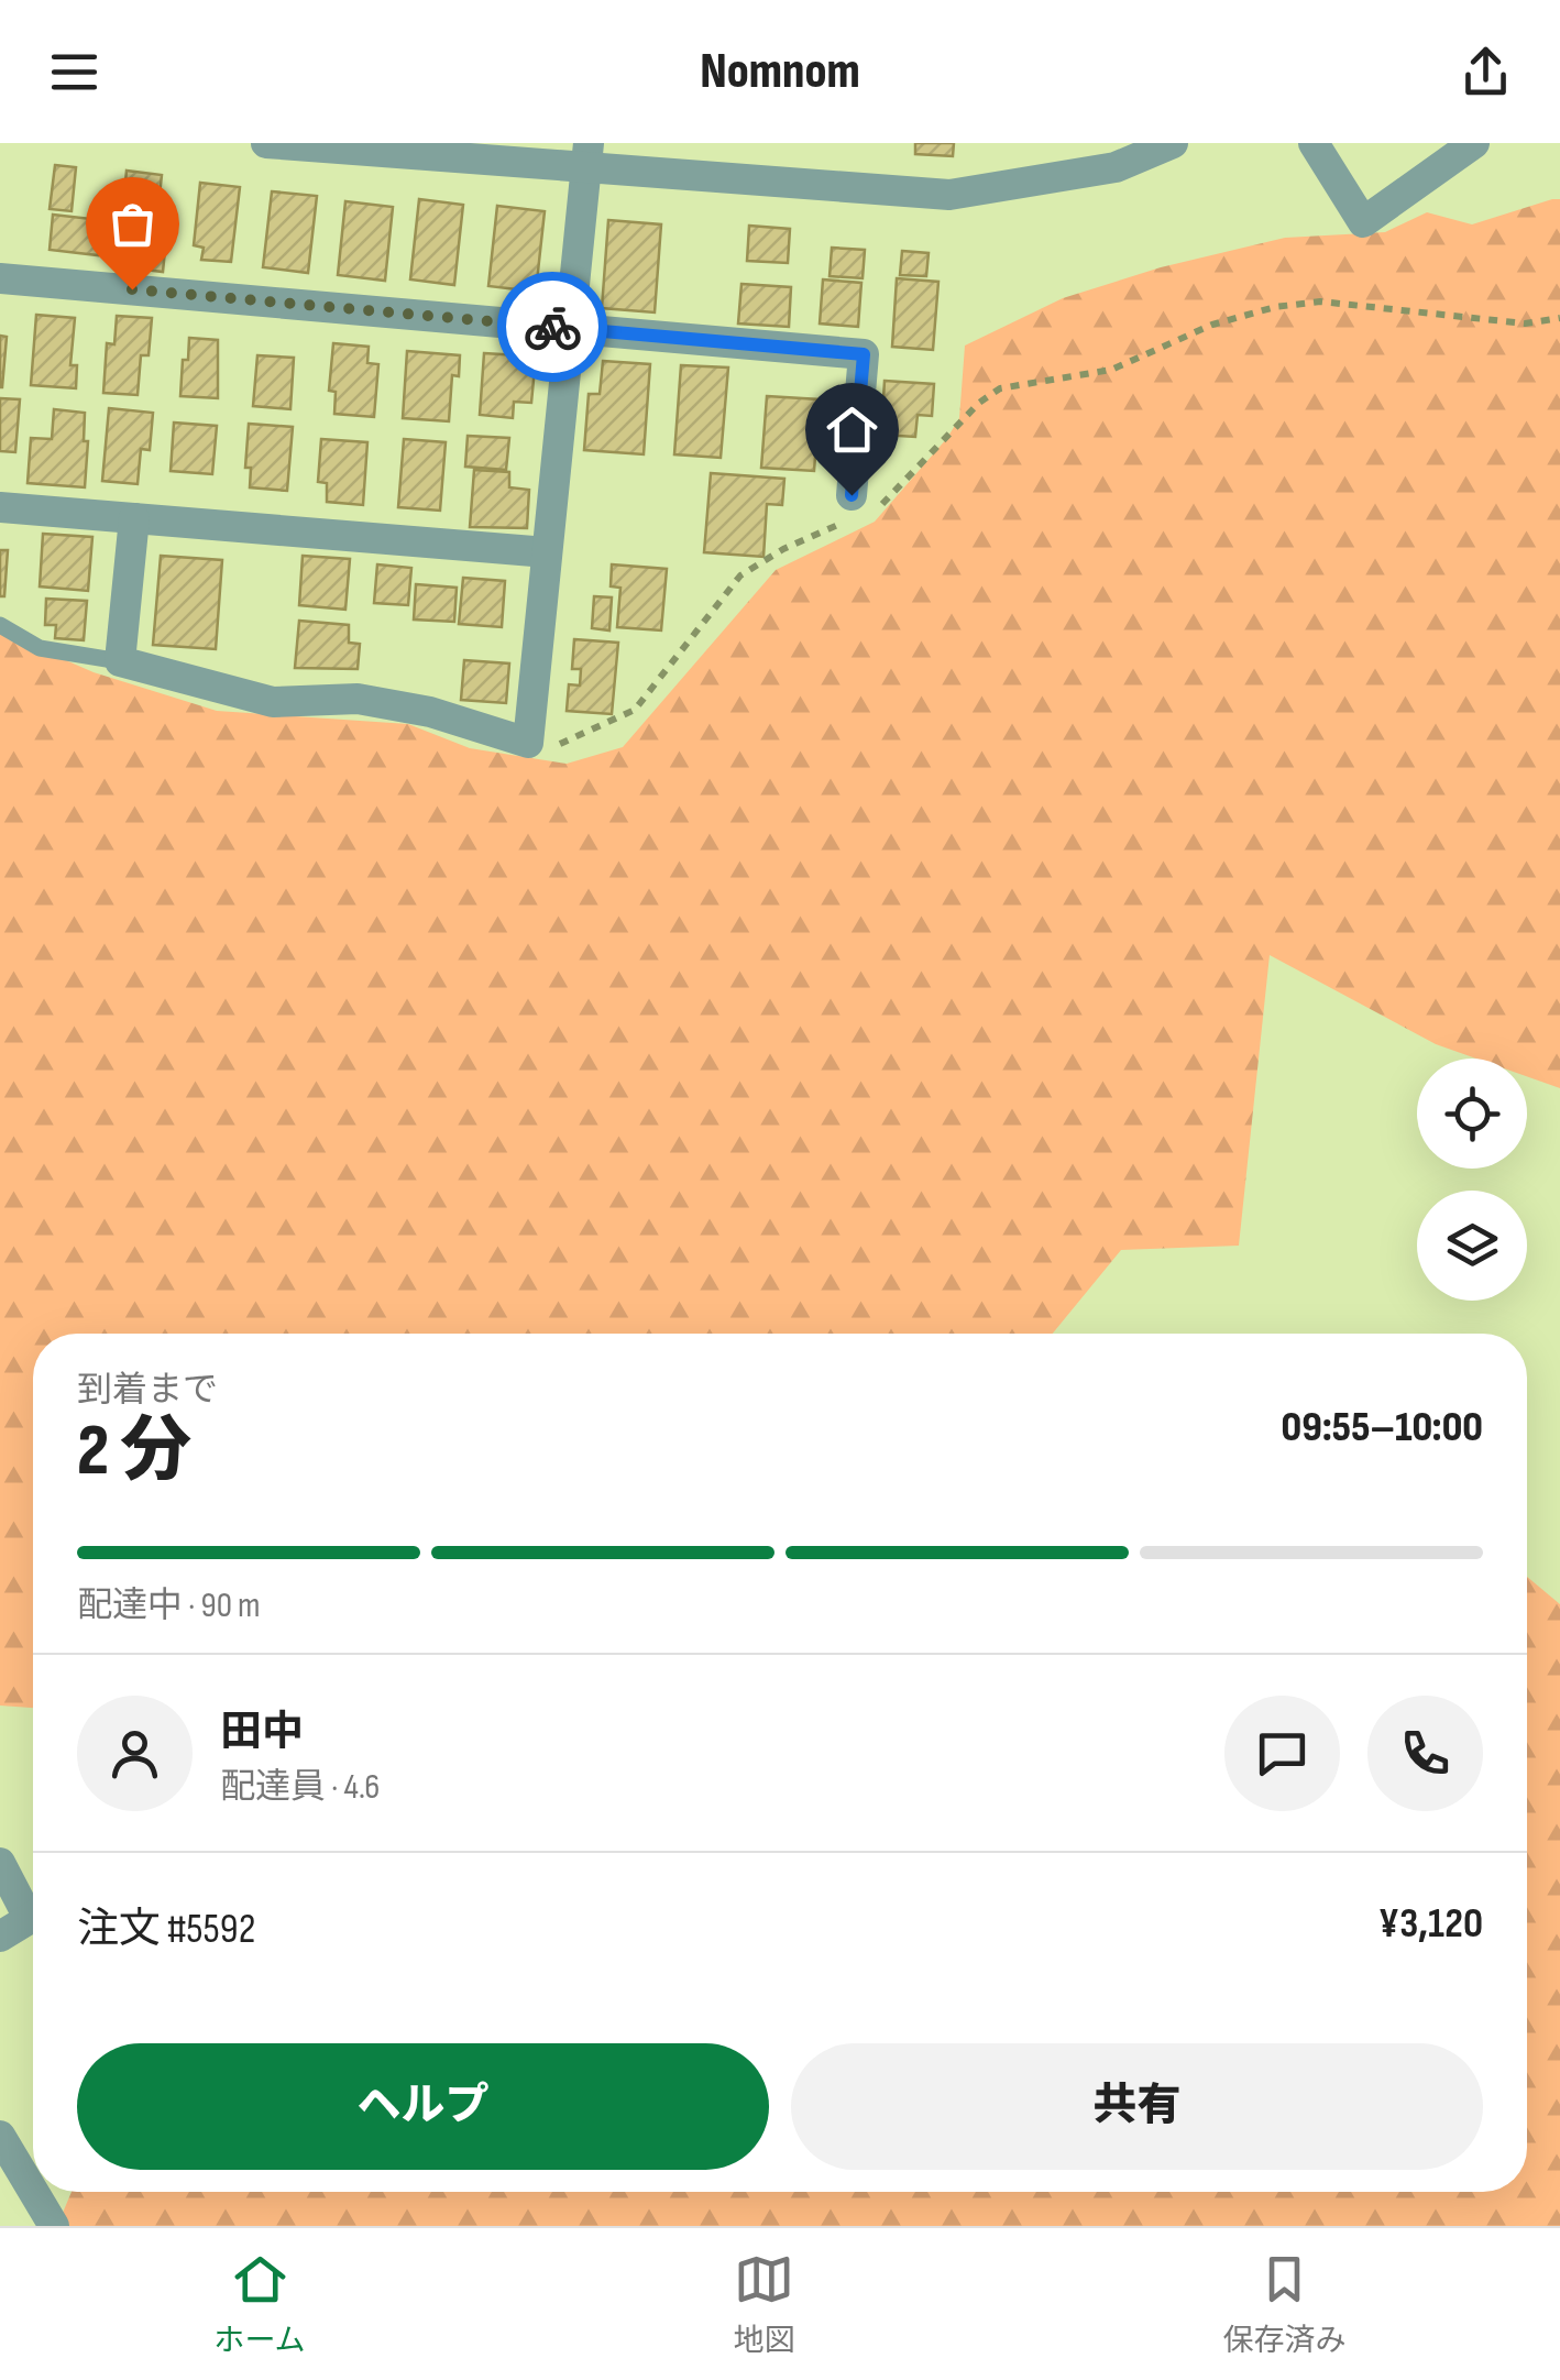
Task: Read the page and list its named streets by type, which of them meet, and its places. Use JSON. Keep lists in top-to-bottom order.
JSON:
{
  "page": {
    "header": "Nomnom",
    "heading": ["2 分", "到着まで", "09:55–10:00"],
    "panel": [
      "田中",
      "配達員 · 4.6",
      "注文 #5592",
      "¥3,120"
    ],
    "bar": "配達中 · 90 m",
    "buttons": ["ヘルプ", "共有"],
    "tabs": ["ホーム", "地図", "保存済み"]
  }
}
